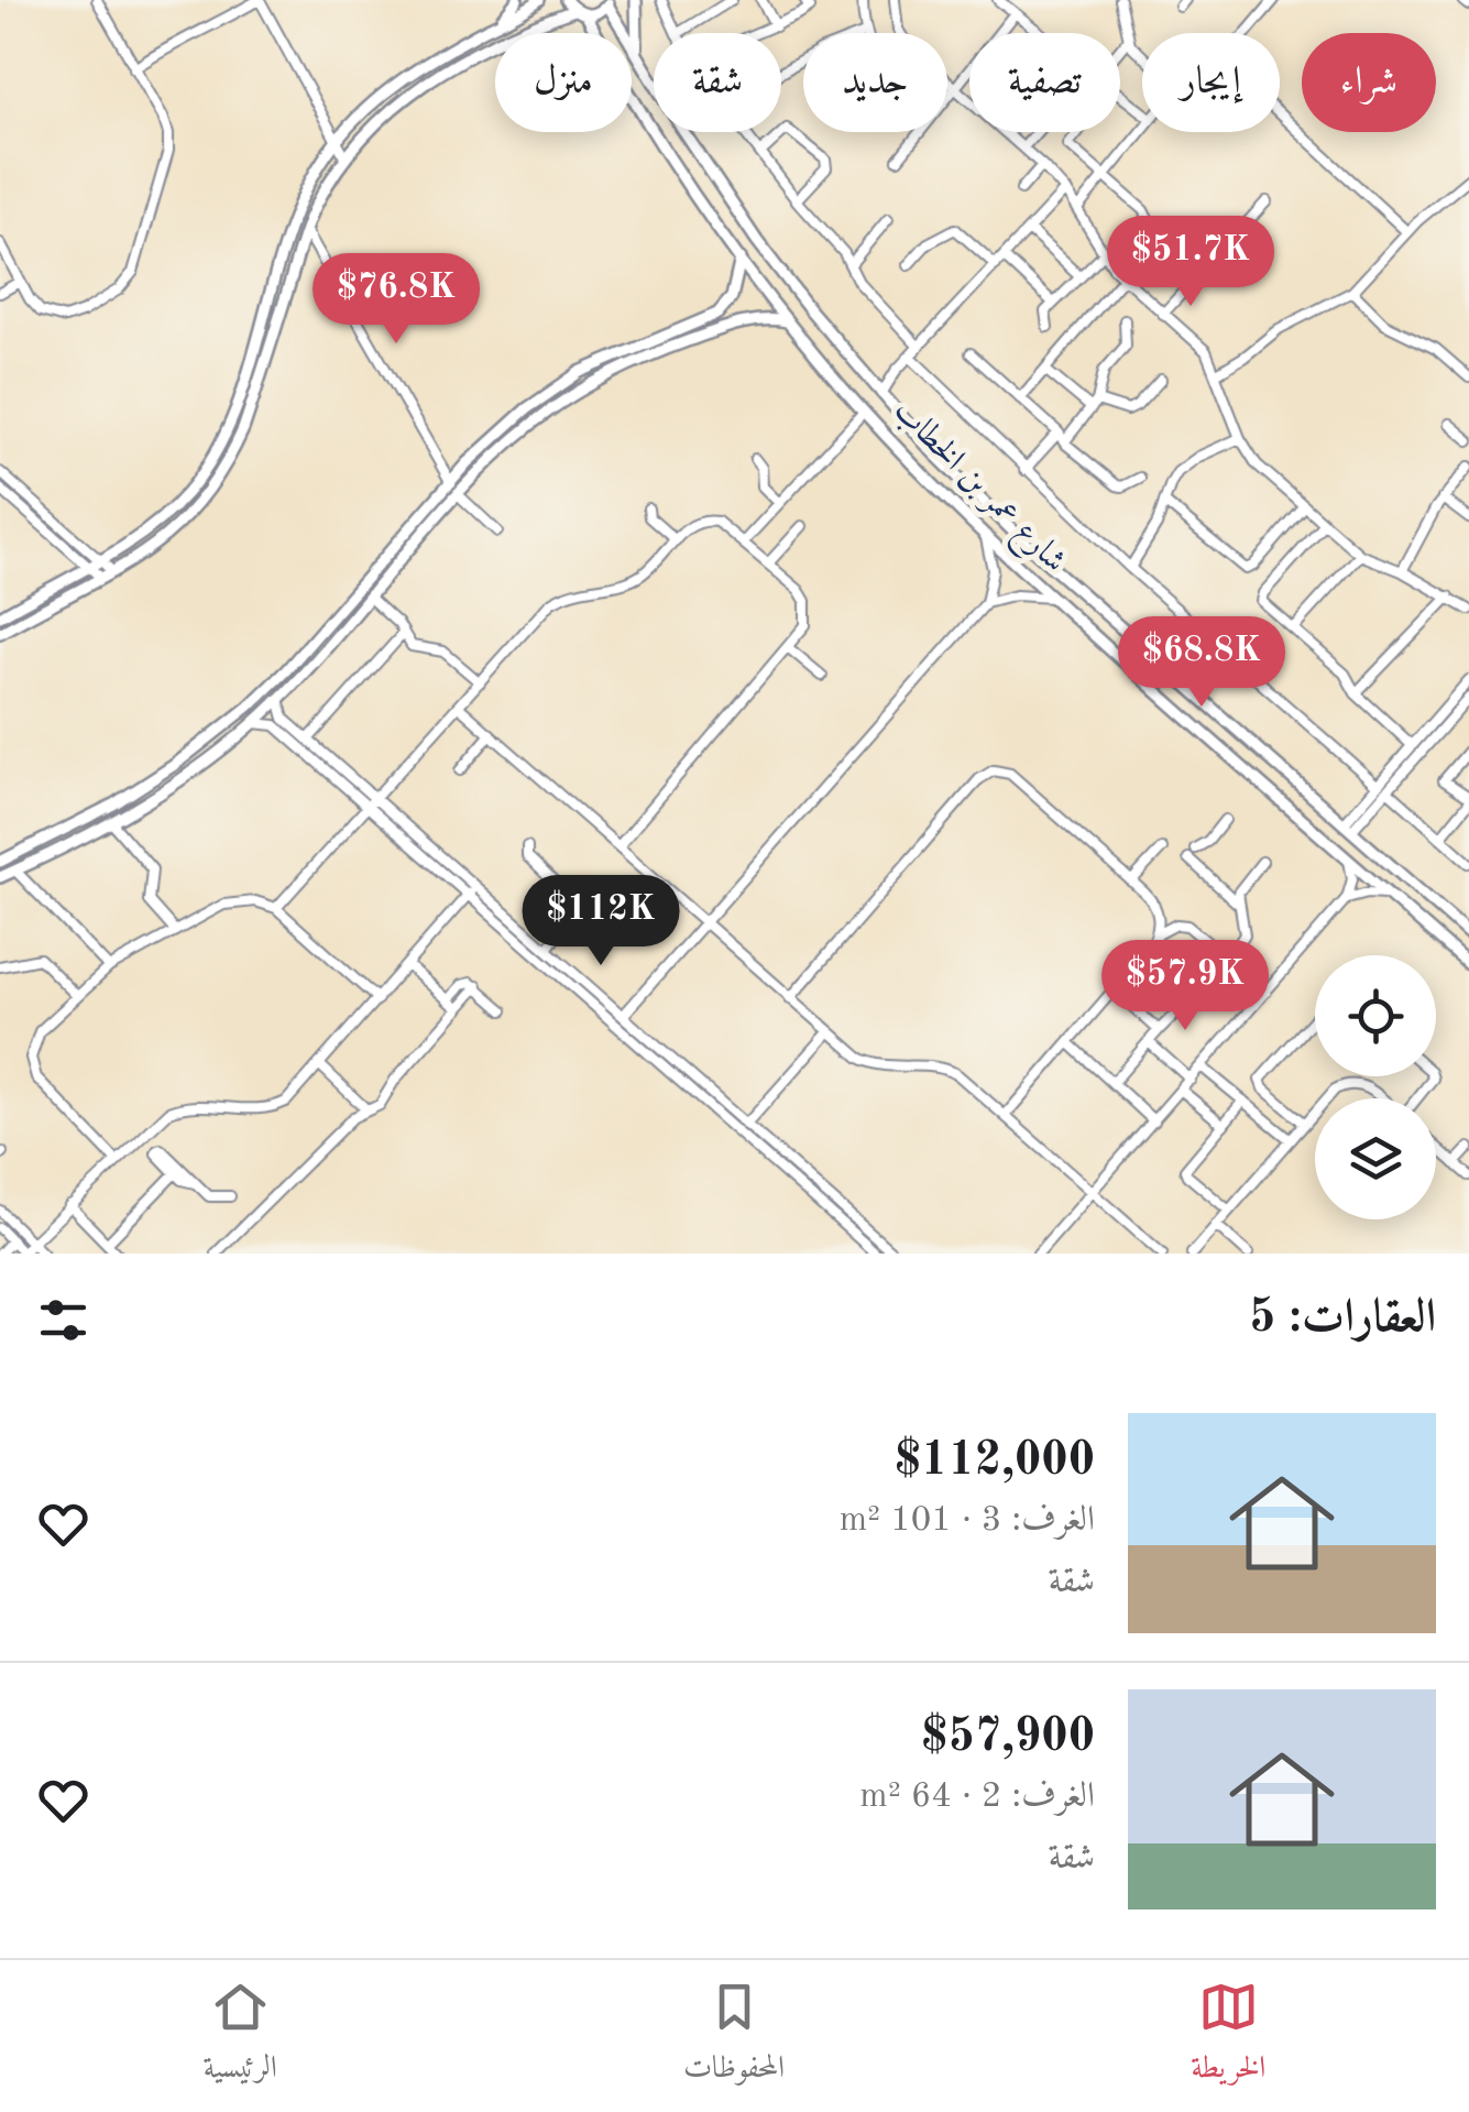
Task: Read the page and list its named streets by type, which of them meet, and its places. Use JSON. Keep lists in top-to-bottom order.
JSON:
{
  "streets": {
    "street": ["شارع عمر بن الخطاب"]
  },
  "page": {
    "chip": [
      "شراء",
      "إيجار",
      "تصفية",
      "جديد",
      "شقة",
      "منزل"
    ],
    "price": [
      "$51.7K",
      "$76.8K",
      "$68.8K",
      "$112K",
      "$57.9K"
    ],
    "heading": "العقارات: 5",
    "list": [
      {
        "name": "$112,000",
        "note": "الغرف: 3 · 101 m² · شقة"
      },
      {
        "name": "$57,900",
        "note": "الغرف: 2 · 64 m² · شقة"
      }
    ],
    "tabs": ["الخريطة", "المحفوظات", "الرئيسية"]
  }
}
